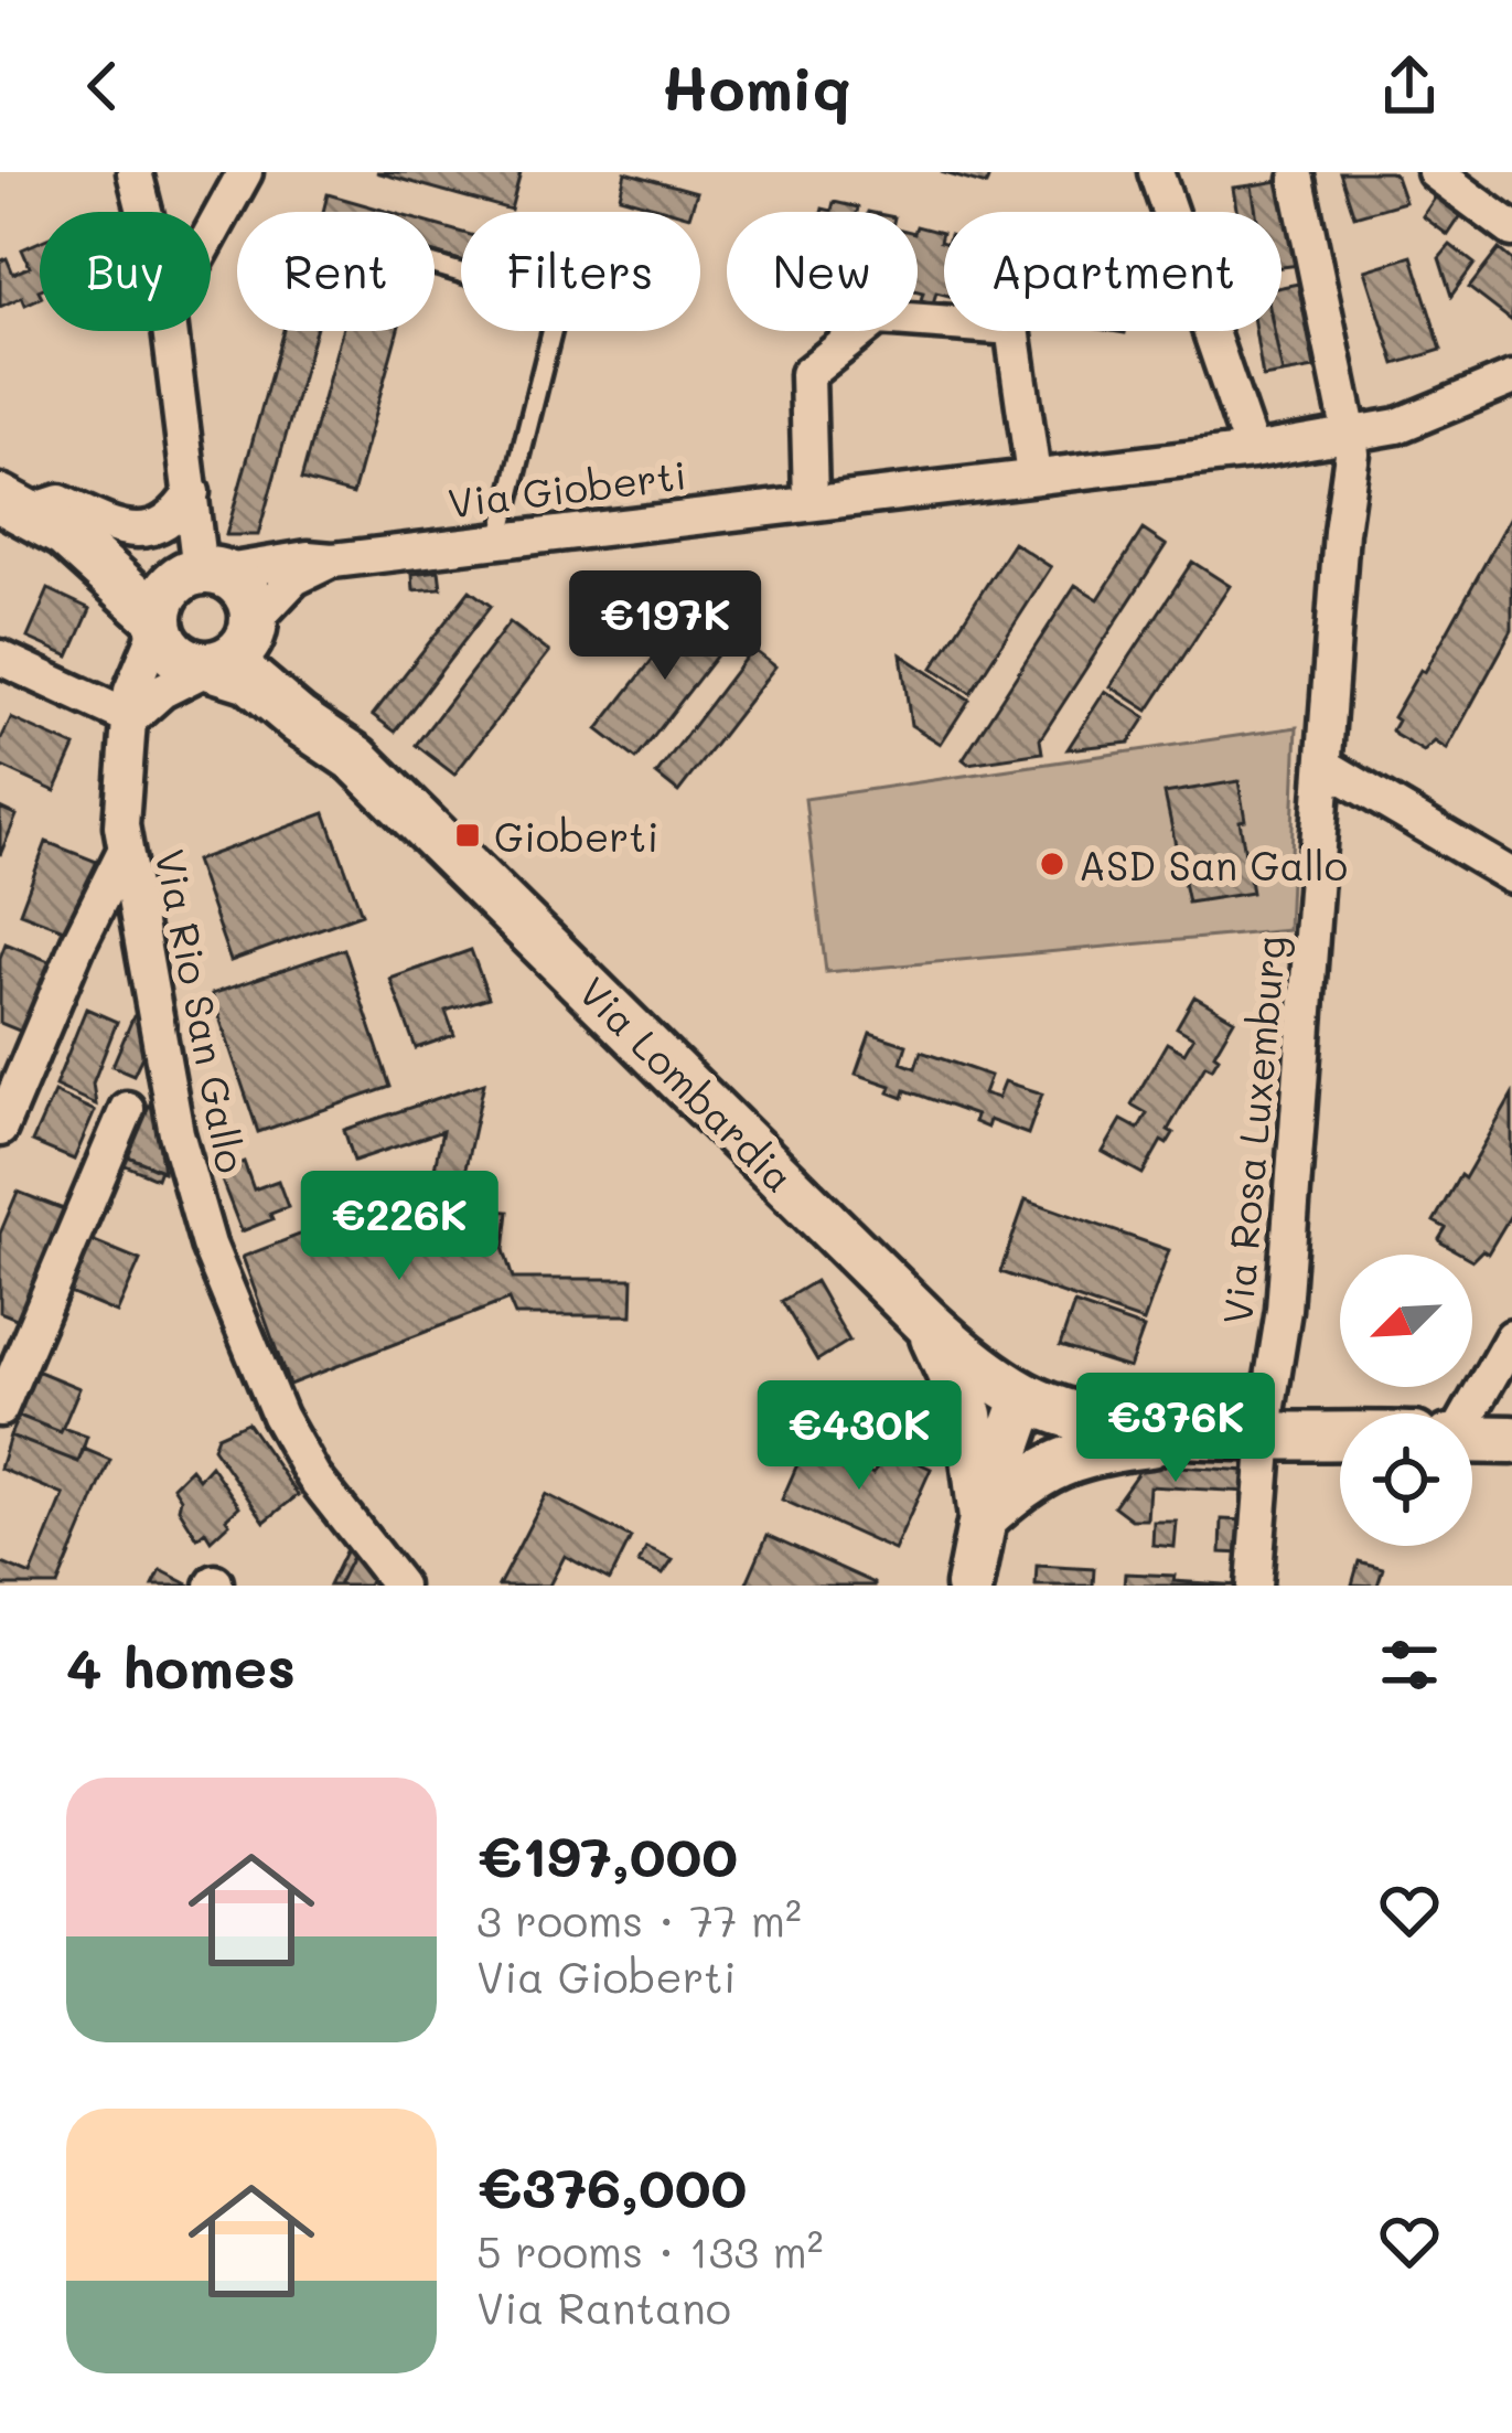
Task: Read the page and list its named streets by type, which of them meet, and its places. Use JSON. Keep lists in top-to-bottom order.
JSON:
{
  "streets": {
    "main road": ["Via Lombardia"],
    "street": ["Via Gioberti", "Via Rio San Gallo", "Via Rosa Luxemburg"]
  },
  "crossings": [
    ["Via Gioberti", "Via Rio San Gallo"],
    ["Via Gioberti", "Via Lombardia"],
    ["Via Gioberti", "Via Rosa Luxemburg"],
    ["Via Rio San Gallo", "Via Lombardia"],
    ["Via Lombardia", "Via Rosa Luxemburg"]
  ],
  "places": {
    "transit": ["Gioberti"],
    "other": ["ASD San Gallo"]
  },
  "north": "bottom left",
  "page": {
    "header": "Homiq",
    "chip": [
      "Buy",
      "Rent",
      "Filters",
      "New",
      "Apartment"
    ],
    "price": [
      "€197K",
      "€226K",
      "€376K",
      "€430K"
    ],
    "heading": "4 homes",
    "list": [
      {
        "name": "€197,000",
        "note": "3 rooms · 77 m² · Via Gioberti"
      },
      {
        "name": "€376,000",
        "note": "5 rooms · 133 m² · Via Rantano"
      }
    ]
  }
}
